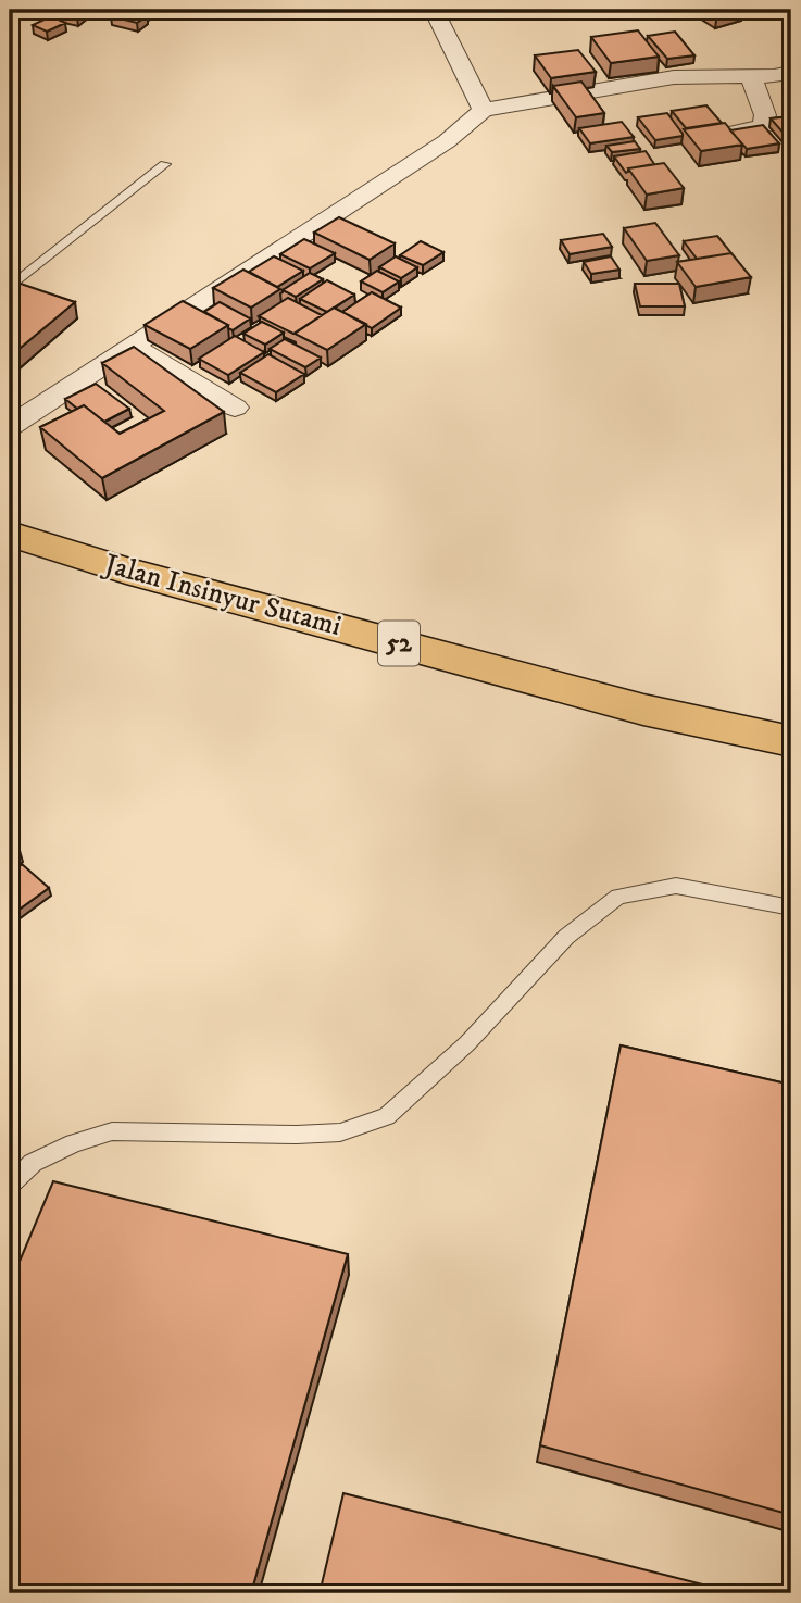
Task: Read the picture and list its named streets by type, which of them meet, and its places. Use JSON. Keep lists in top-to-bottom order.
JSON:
{
  "streets": {
    "highway": ["Jalan Insinyur Sutami", "52"]
  }
}
